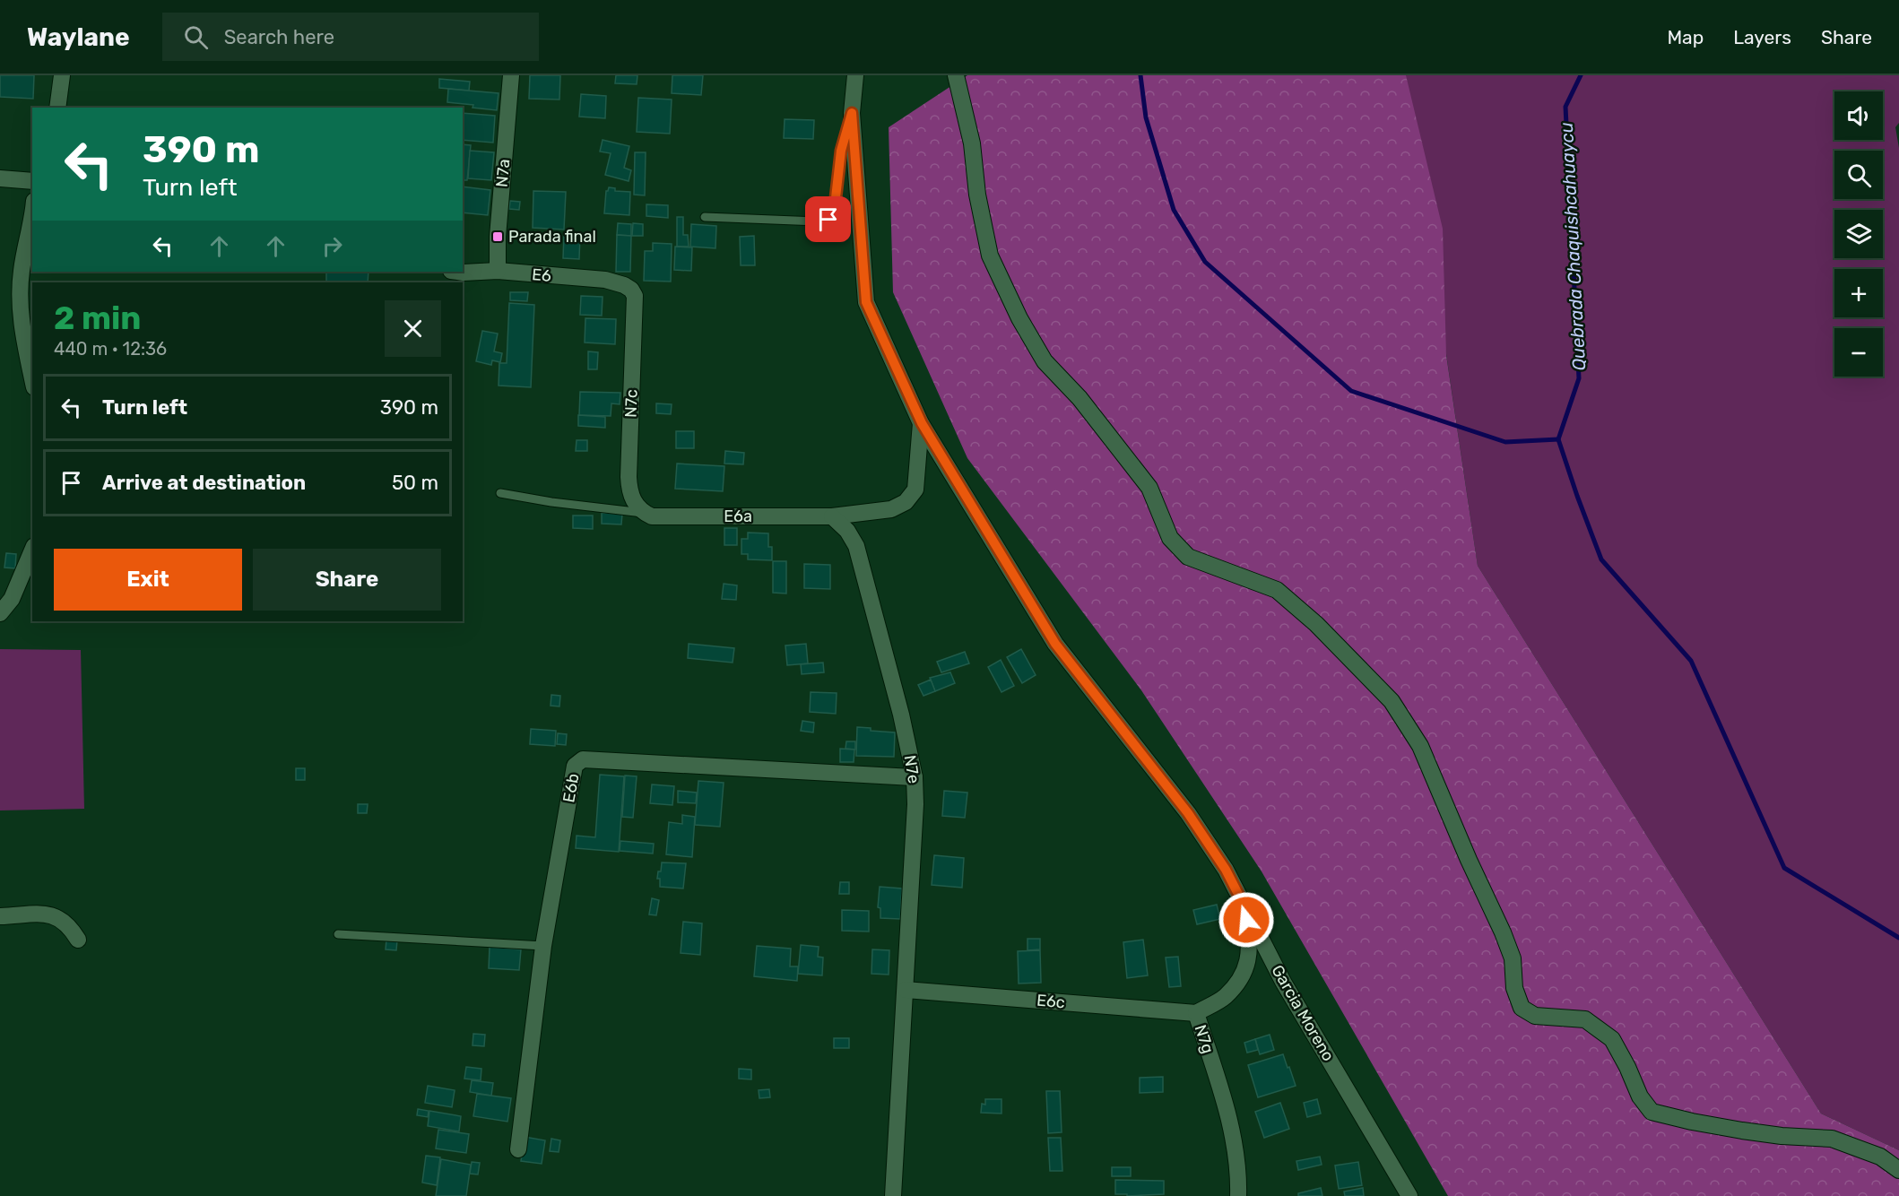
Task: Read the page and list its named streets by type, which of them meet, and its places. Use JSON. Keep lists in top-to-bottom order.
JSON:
{
  "streets": {
    "street": [
      "N7a",
      "E6",
      "N7c",
      "E6a",
      "N7e",
      "E6b",
      "E6c",
      "Garcia Moreno",
      "N7g"
    ]
  },
  "crossings": [
    ["N7a", "E6"],
    ["E6", "N7c"],
    ["N7c", "E6a"],
    ["E6a", "N7e"],
    ["N7e", "E6b"],
    ["N7e", "E6c"],
    ["E6c", "N7g"],
    ["Garcia Moreno", "N7g"]
  ],
  "water": ["Quebrada Chaquishcahuaycu"],
  "places": {
    "transit": ["Parada final"]
  },
  "page": {
    "header": "Waylane",
    "search": "Search here",
    "nav": ["Map", "Layers", "Share"],
    "map_buttons": ["+", "−"],
    "turn": ["390 m", "Turn left"],
    "heading": ["2 min", "440 m · 12:36"],
    "list": [
      {
        "name": "Turn left",
        "value": "390 m"
      },
      {
        "name": "Arrive at destination",
        "value": "50 m"
      }
    ],
    "buttons": ["Exit", "Share"]
  }
}
